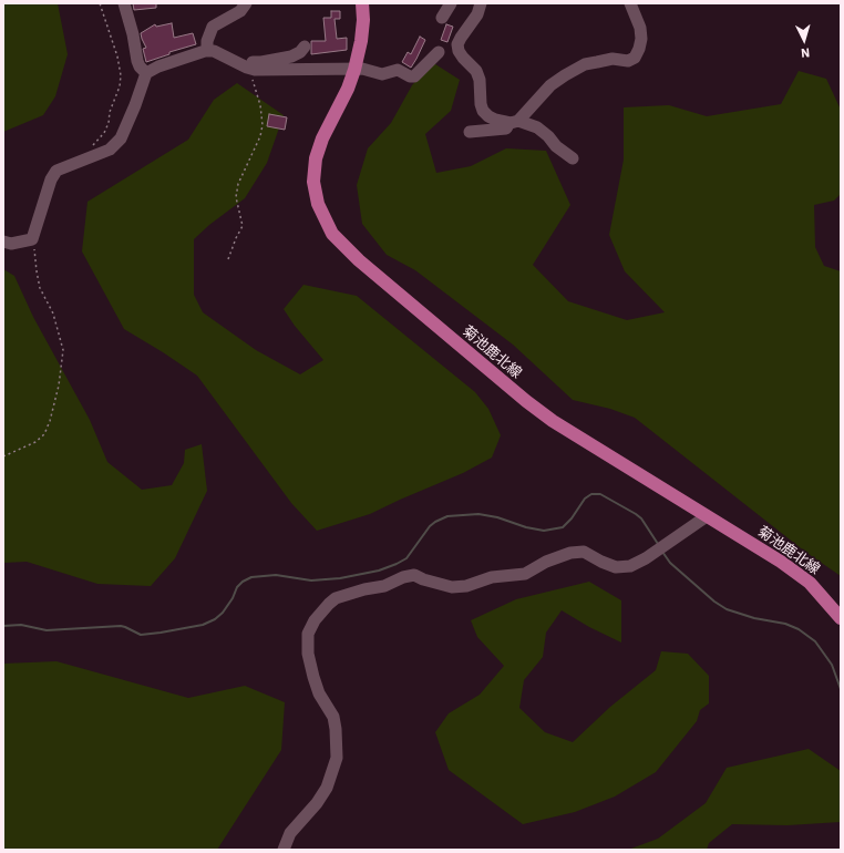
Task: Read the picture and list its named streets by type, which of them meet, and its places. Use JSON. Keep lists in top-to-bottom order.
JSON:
{
  "streets": {
    "main road": ["菊池鹿北線"]
  },
  "north": "bottom"
}
